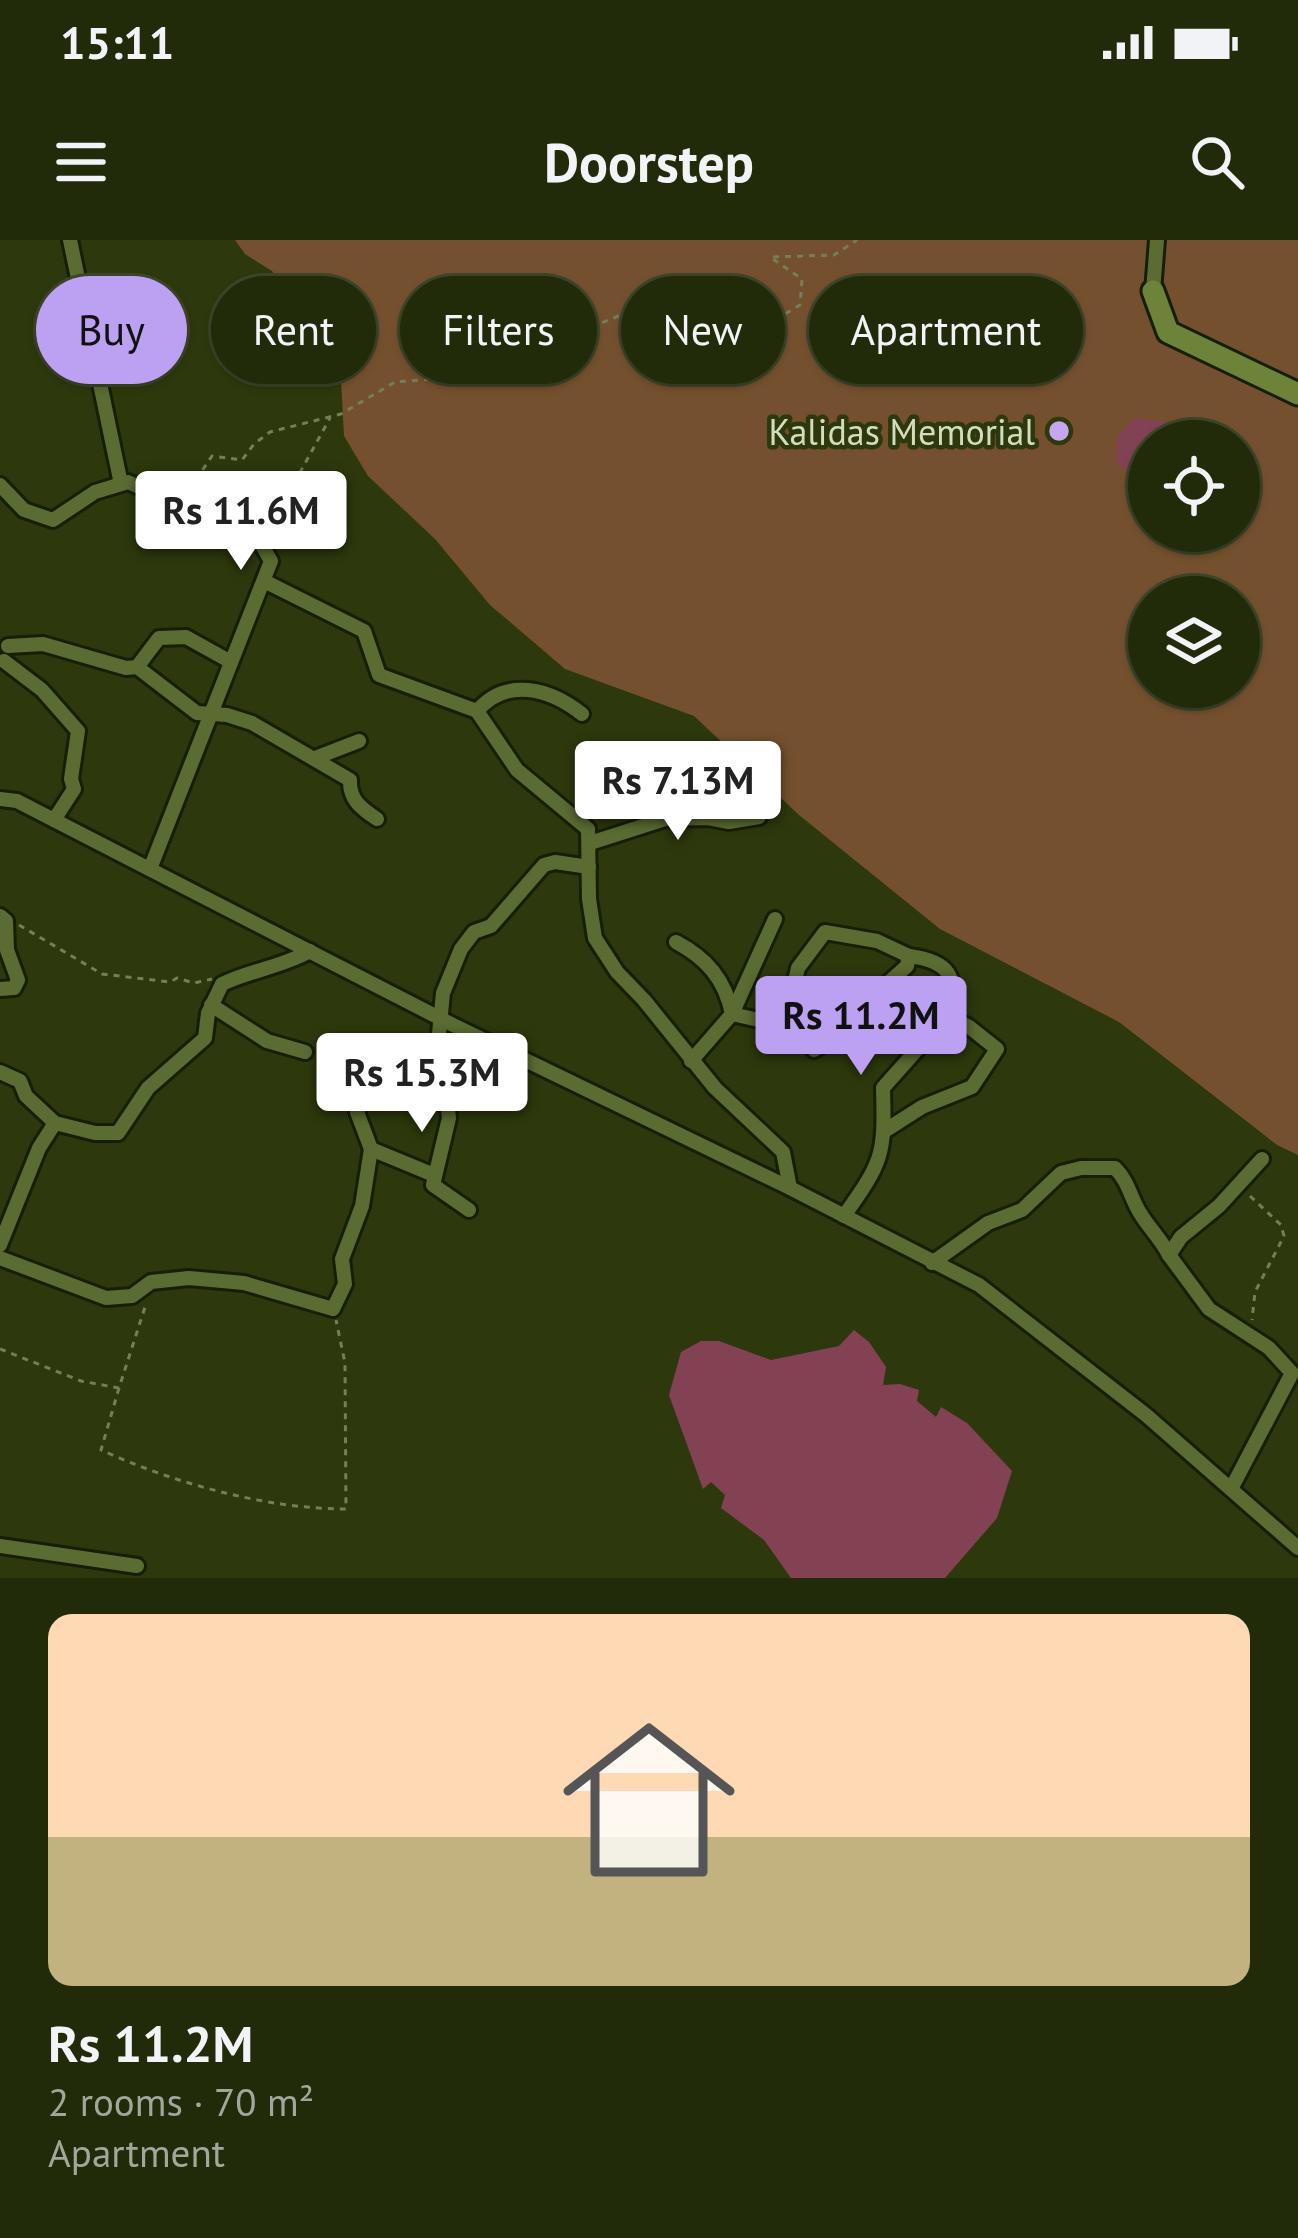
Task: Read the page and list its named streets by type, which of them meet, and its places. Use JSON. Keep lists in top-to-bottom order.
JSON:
{
  "places": ["Kalidas Memorial"],
  "page": {
    "status": "15:11",
    "header": "Doorstep",
    "chip": [
      "Buy",
      "Rent",
      "Filters",
      "New",
      "Apartment"
    ],
    "price": [
      "Rs 11.6M",
      "Rs 7.13M",
      "Rs 11.2M",
      "Rs 15.3M"
    ],
    "list": [
      {
        "name": "Rs 11.2M",
        "note": "2 rooms · 70 m² · Apartment"
      }
    ]
  }
}
